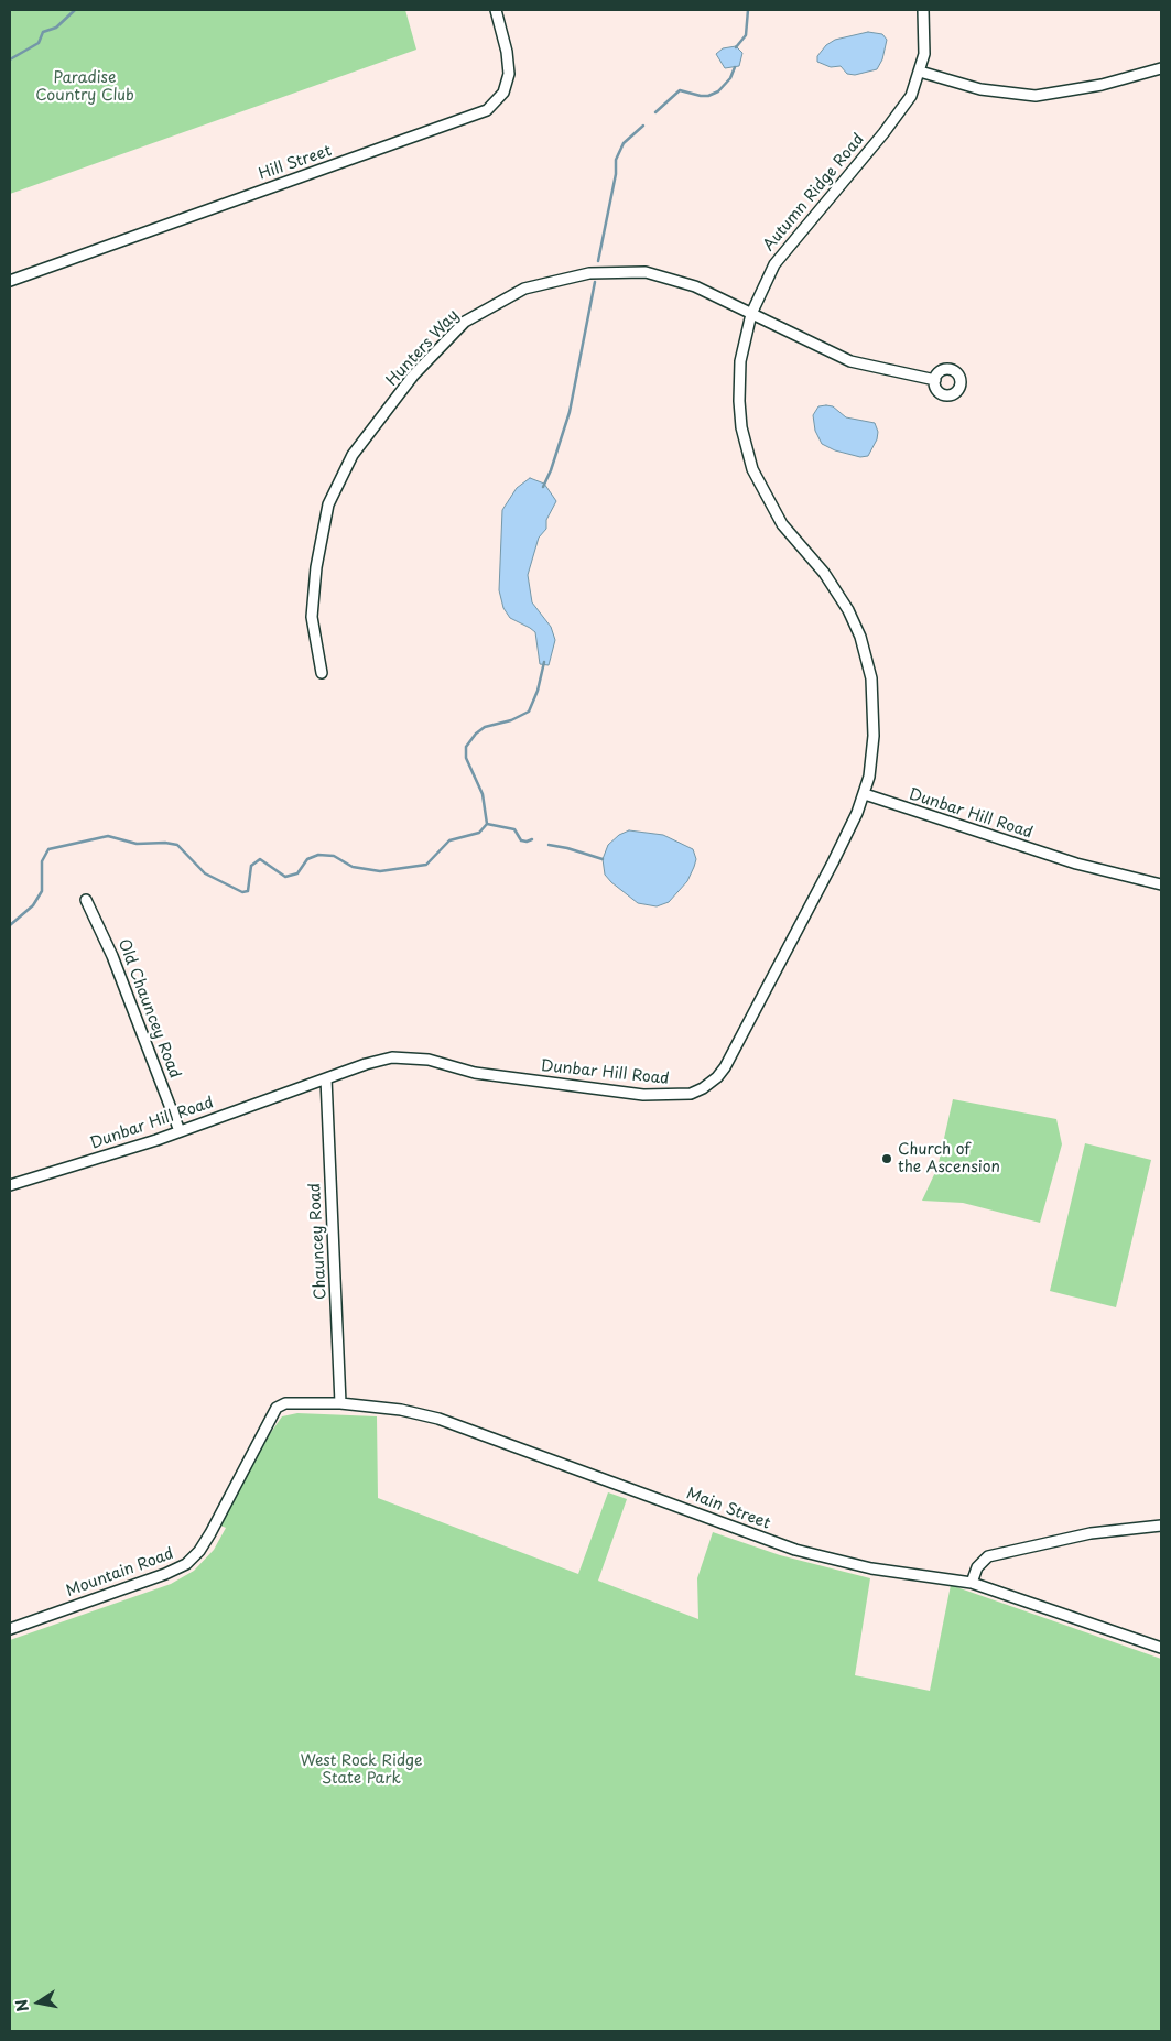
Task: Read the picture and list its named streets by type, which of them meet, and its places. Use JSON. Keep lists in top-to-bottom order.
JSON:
{
  "streets": {
    "street": [
      "Hill Street",
      "Autumn Ridge Road",
      "Hunters Way",
      "Dunbar Hill Road",
      "Old Chauncey Road",
      "Chauncey Road",
      "Main Street",
      "Mountain Road"
    ]
  },
  "crossings": [
    ["Autumn Ridge Road", "Hunters Way"],
    ["Autumn Ridge Road", "Dunbar Hill Road"],
    ["Dunbar Hill Road", "Old Chauncey Road"],
    ["Dunbar Hill Road", "Chauncey Road"],
    ["Chauncey Road", "Main Street"],
    ["Main Street", "Mountain Road"]
  ],
  "parks": ["Paradise Country Club", "West Rock Ridge State Park"],
  "places": ["Church of the Ascension"],
  "north": "left"
}
